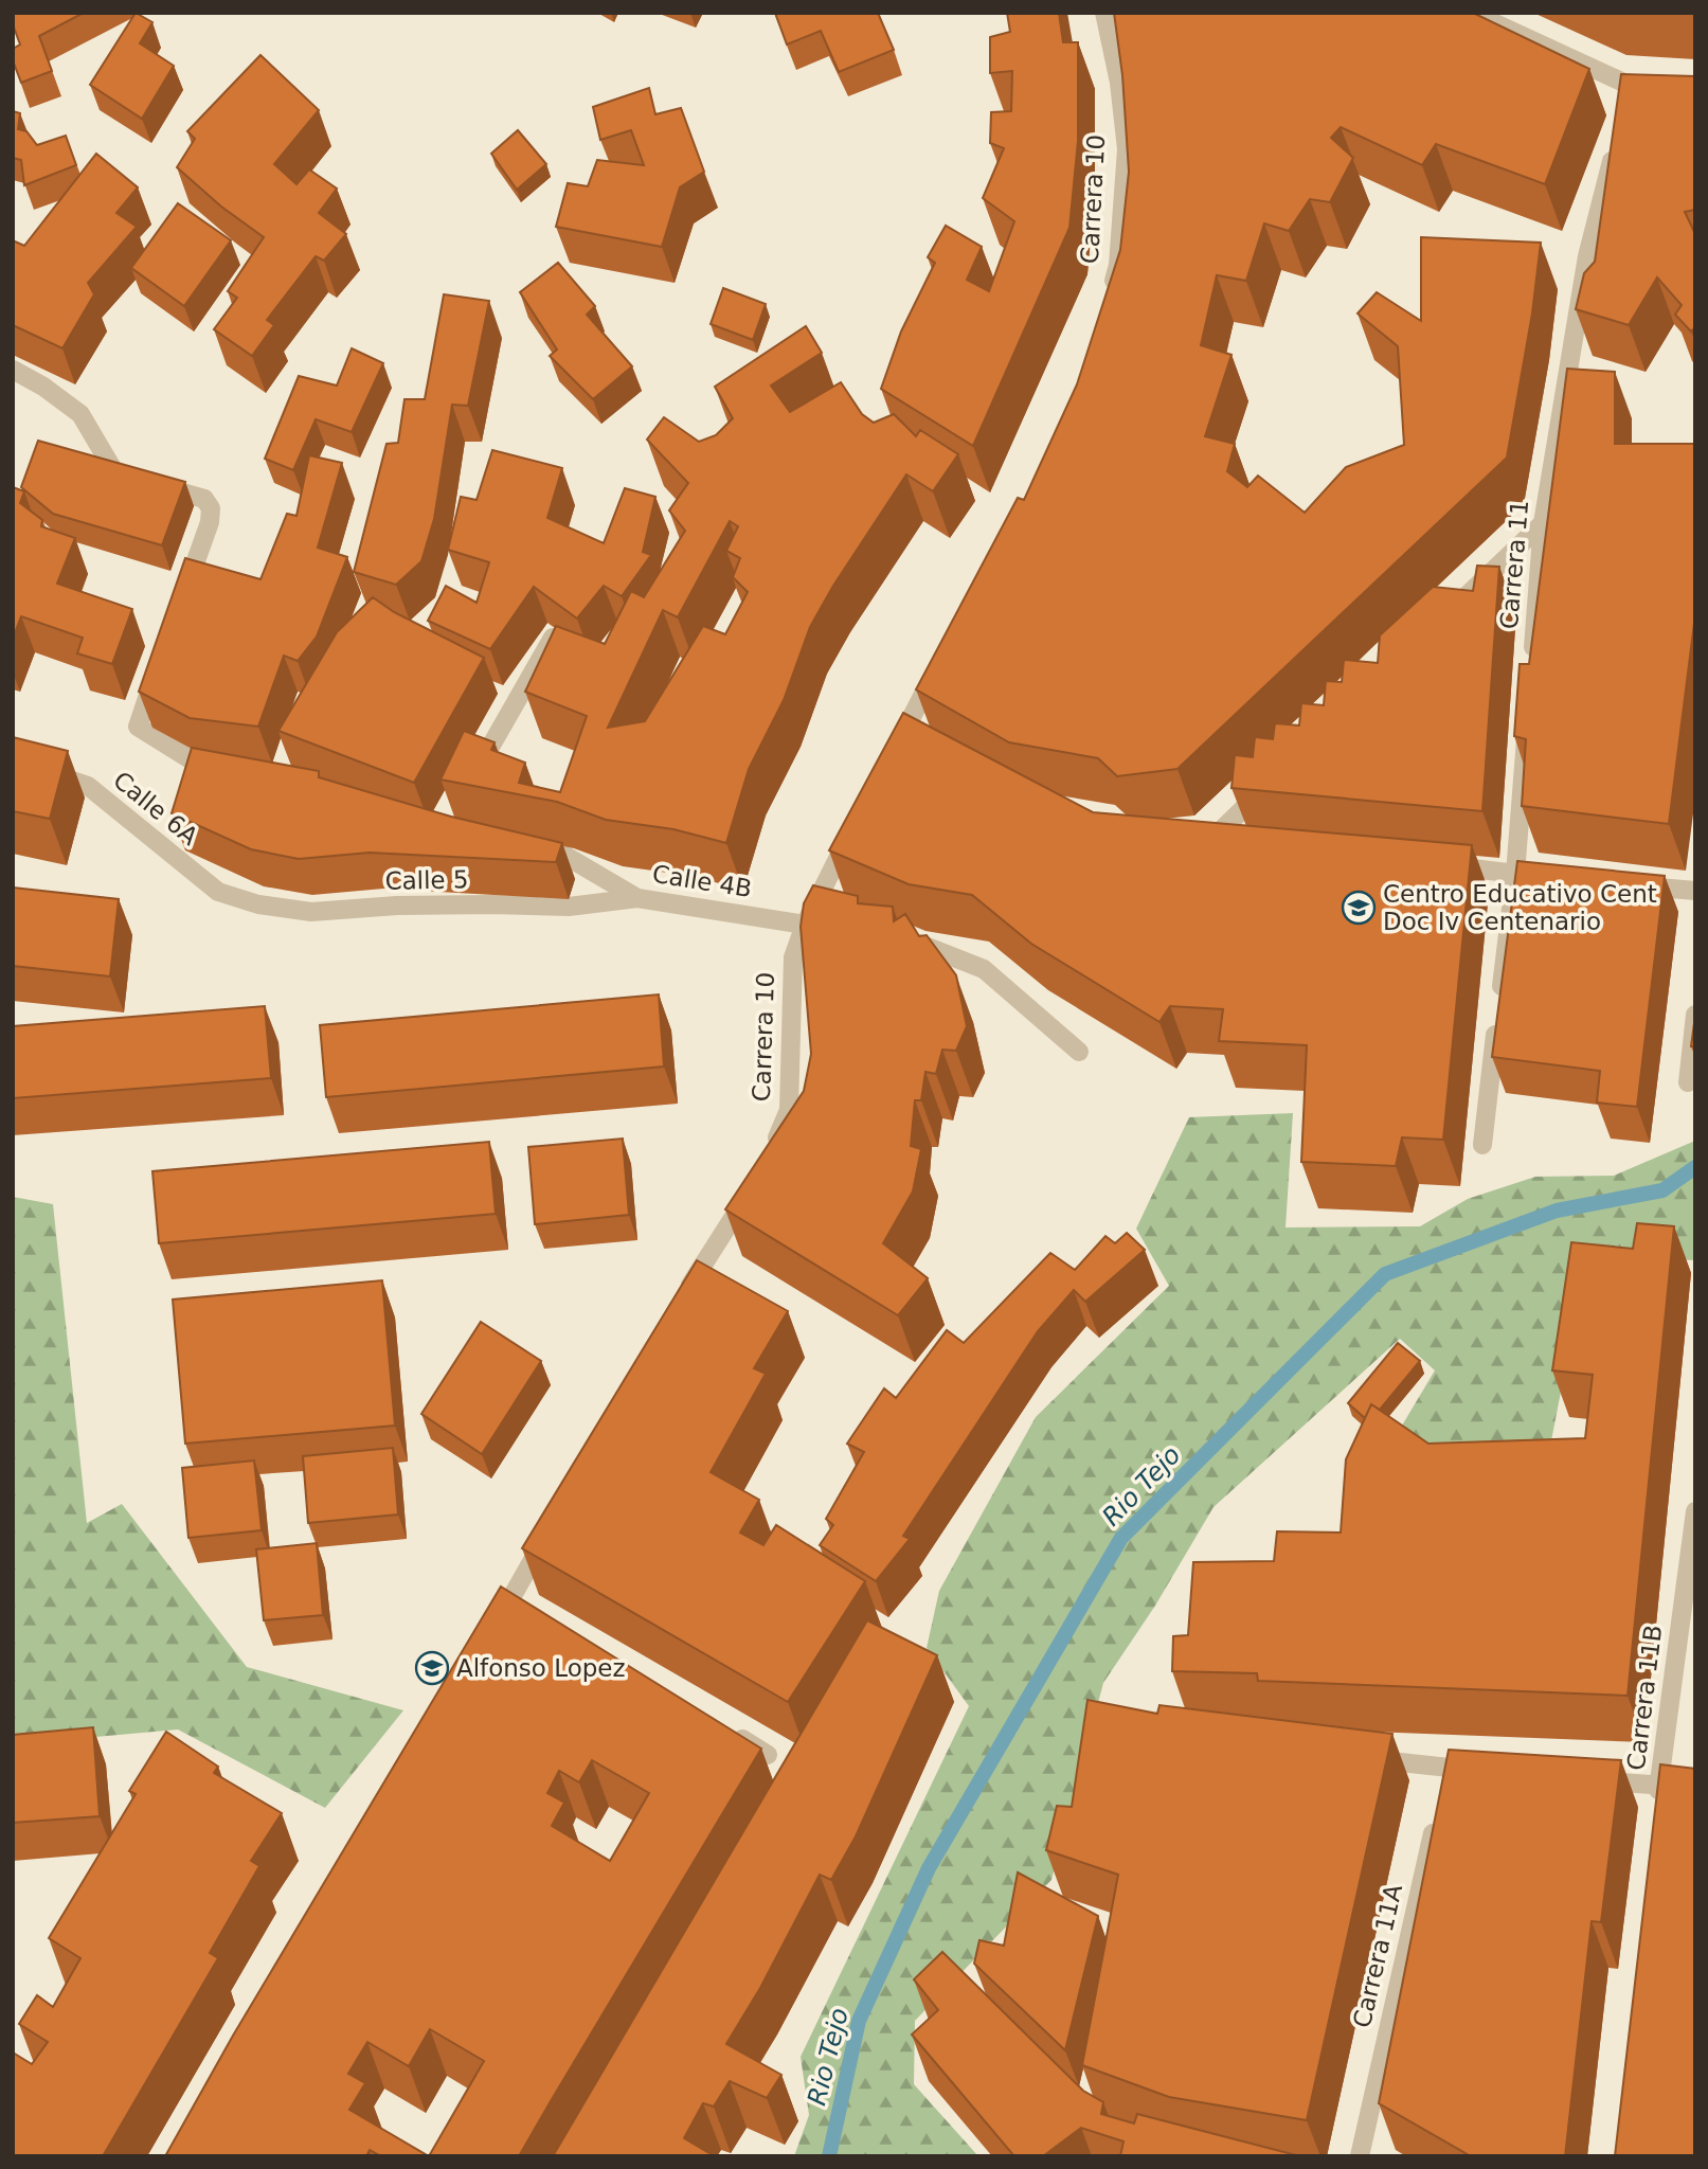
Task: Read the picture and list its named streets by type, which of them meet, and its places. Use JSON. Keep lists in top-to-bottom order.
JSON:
{
  "streets": {
    "street": [
      "Carrera 10",
      "Carrera 11",
      "Calle 6A",
      "Calle 5",
      "Calle 4B",
      "Carrera 11B",
      "Carrera 11A"
    ]
  },
  "crossings": [
    ["Carrera 10", "Calle 4B"],
    ["Calle 6A", "Calle 5"],
    ["Calle 5", "Calle 4B"]
  ],
  "water": ["Rio Tejo"],
  "places": {
    "school or university": ["Centro Educativo Cent Doc Iv Centenario", "Alfonso Lopez"]
  }
}
